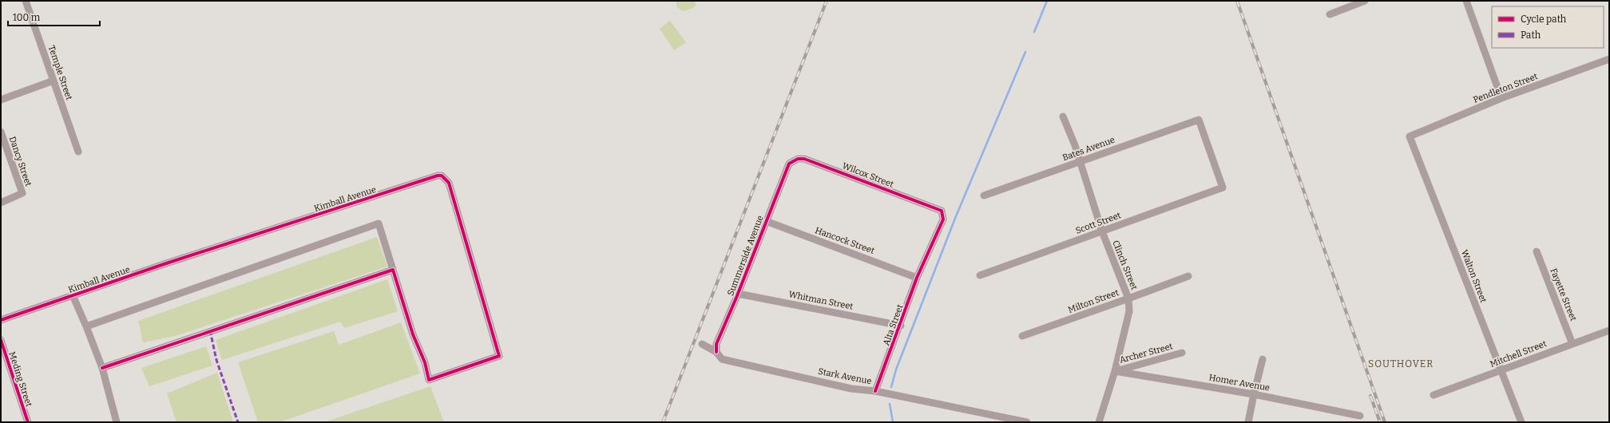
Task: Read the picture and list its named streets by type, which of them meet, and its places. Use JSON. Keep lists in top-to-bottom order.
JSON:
{
  "streets": {
    "street": [
      "Temple Street",
      "Pendleton Street",
      "Bates Avenue",
      "Dancy Street",
      "Wilcox Street",
      "Kimball Avenue",
      "Scott Street",
      "Hancock Street",
      "Summerside Avenue",
      "Clinch Street",
      "Walton Street",
      "Fayette Street",
      "Whitman Street",
      "Milton Street",
      "Alta Street",
      "Archer Street",
      "Mitchell Street",
      "Stark Avenue",
      "Meding Street",
      "Homer Avenue"
    ]
  },
  "crossings": [
    ["Pendleton Street", "Walton Street"],
    ["Bates Avenue", "Scott Street"],
    ["Bates Avenue", "Clinch Street"],
    ["Wilcox Street", "Summerside Avenue"],
    ["Wilcox Street", "Alta Street"],
    ["Scott Street", "Clinch Street"],
    ["Hancock Street", "Summerside Avenue"],
    ["Hancock Street", "Alta Street"],
    ["Summerside Avenue", "Whitman Street"],
    ["Summerside Avenue", "Stark Avenue"],
    ["Clinch Street", "Milton Street"],
    ["Clinch Street", "Archer Street"],
    ["Clinch Street", "Homer Avenue"],
    ["Walton Street", "Mitchell Street"],
    ["Fayette Street", "Mitchell Street"],
    ["Whitman Street", "Alta Street"],
    ["Alta Street", "Stark Avenue"],
    ["Archer Street", "Homer Avenue"]
  ],
  "districts": ["SOUTHOVER"],
  "legend": ["Cycle path", "Path"],
  "scale_bar": "100 m"
}
